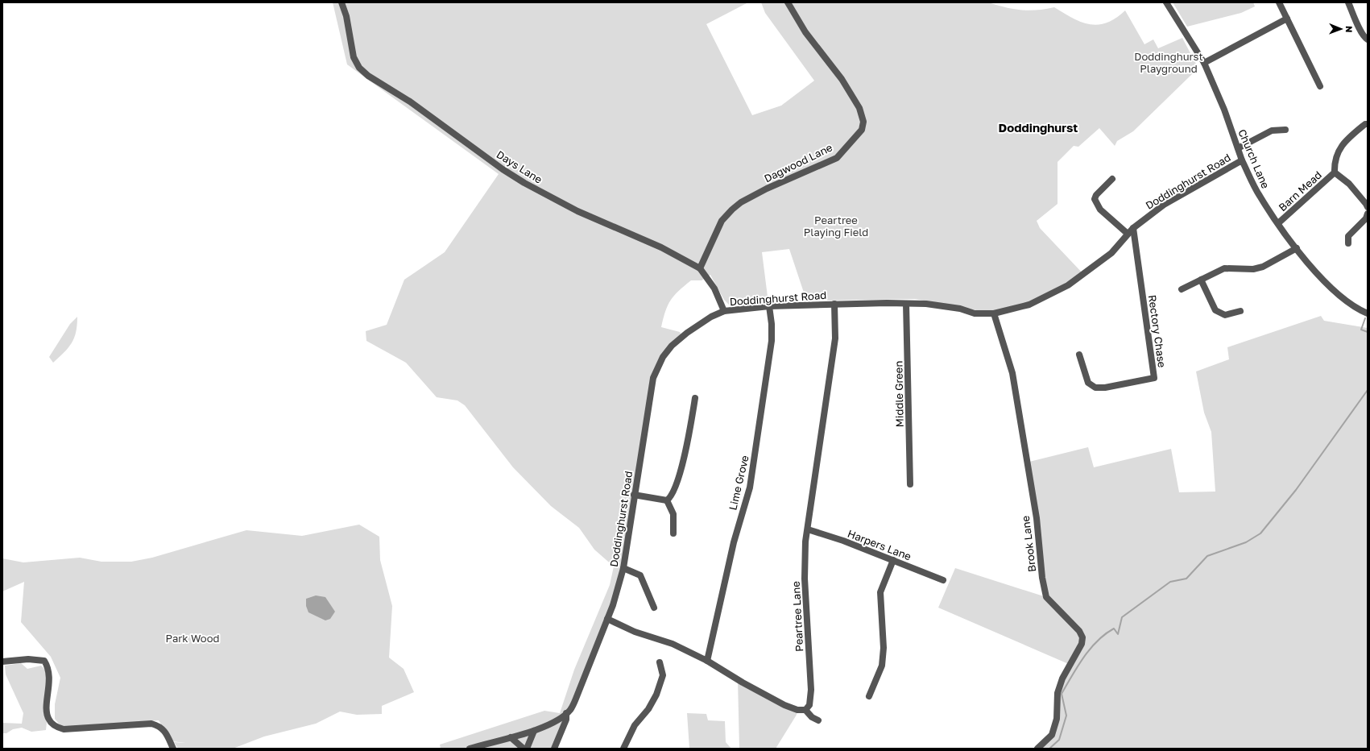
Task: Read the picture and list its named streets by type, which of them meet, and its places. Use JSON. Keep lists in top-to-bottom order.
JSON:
{
  "streets": {
    "street": [
      "Church Lane",
      "Dagwood Lane",
      "Days Lane",
      "Doddinghurst Road",
      "Barn Mead",
      "Rectory Chase",
      "Middle Green",
      "Lime Grove",
      "Brook Lane",
      "Harpers Lane",
      "Peartree Lane"
    ]
  },
  "crossings": [
    ["Church Lane", "Doddinghurst Road"],
    ["Church Lane", "Barn Mead"],
    ["Dagwood Lane", "Days Lane"],
    ["Days Lane", "Doddinghurst Road"],
    ["Doddinghurst Road", "Rectory Chase"],
    ["Doddinghurst Road", "Middle Green"],
    ["Doddinghurst Road", "Lime Grove"],
    ["Doddinghurst Road", "Brook Lane"],
    ["Doddinghurst Road", "Peartree Lane"],
    ["Harpers Lane", "Peartree Lane"]
  ],
  "districts": ["Doddinghurst"],
  "parks": ["Doddinghurst Playground", "Peartree Playing Field", "Park Wood"],
  "north": "right"
}
